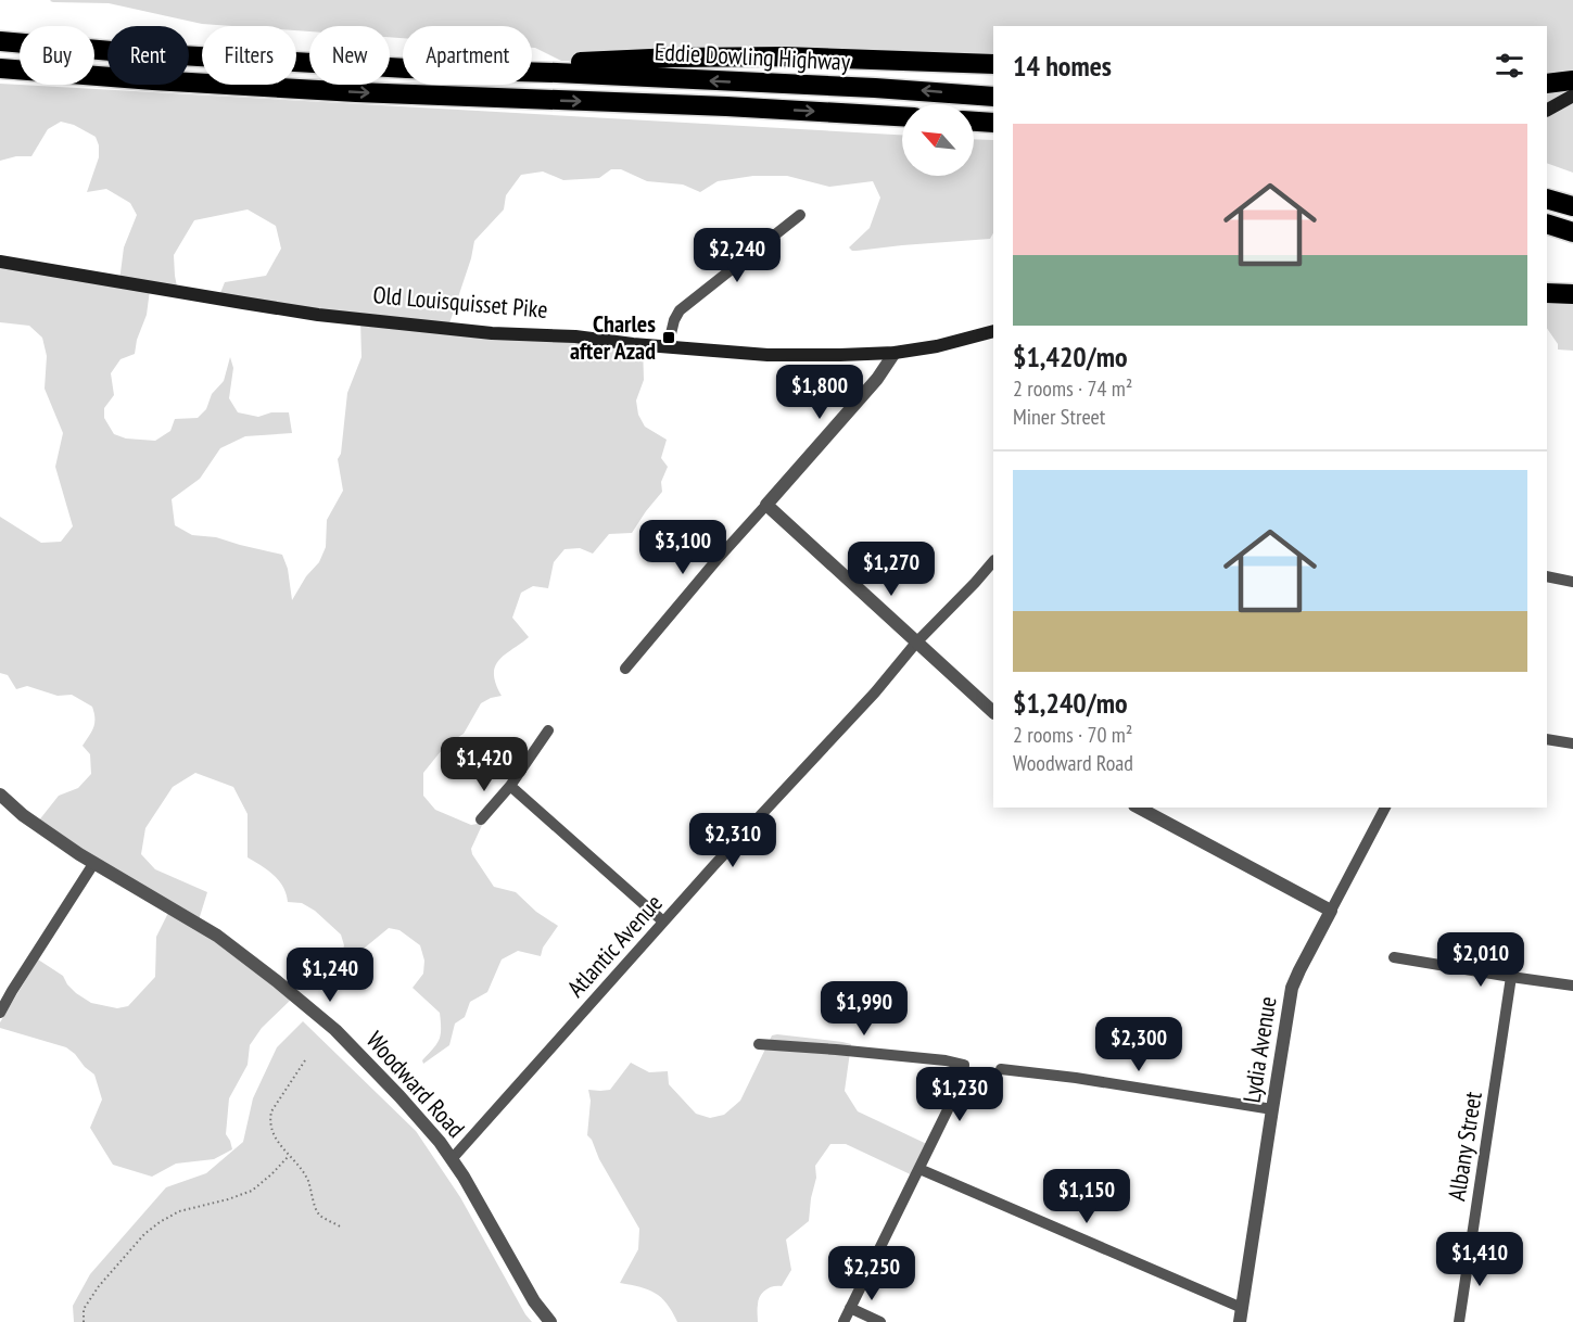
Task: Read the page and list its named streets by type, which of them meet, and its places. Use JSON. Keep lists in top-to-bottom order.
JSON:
{
  "streets": {
    "highway": ["Eddie Dowling Highway"],
    "main road": ["Old Louisquisset Pike"],
    "street": [
      "Atlantic Avenue",
      "Lydia Avenue",
      "Woodward Road",
      "Albany Street"
    ]
  },
  "crossings": [
    ["Atlantic Avenue", "Woodward Road"]
  ],
  "places": {
    "transit": ["Charles after Azad"]
  },
  "north": "top left",
  "page": {
    "chip": [
      "Buy",
      "Rent",
      "Filters",
      "New",
      "Apartment"
    ],
    "heading": "14 homes",
    "list": [
      {
        "name": "$1,420/mo",
        "note": "2 rooms · 74 m² · Miner Street"
      },
      {
        "name": "$1,240/mo",
        "note": "2 rooms · 70 m² · Woodward Road"
      }
    ],
    "price": [
      "$2,240",
      "$1,800",
      "$3,100",
      "$1,270",
      "$1,420",
      "$2,310",
      "$2,010",
      "$1,240",
      "$1,990",
      "$2,300",
      "$1,230",
      "$1,150",
      "$1,410",
      "$2,250"
    ]
  }
}
